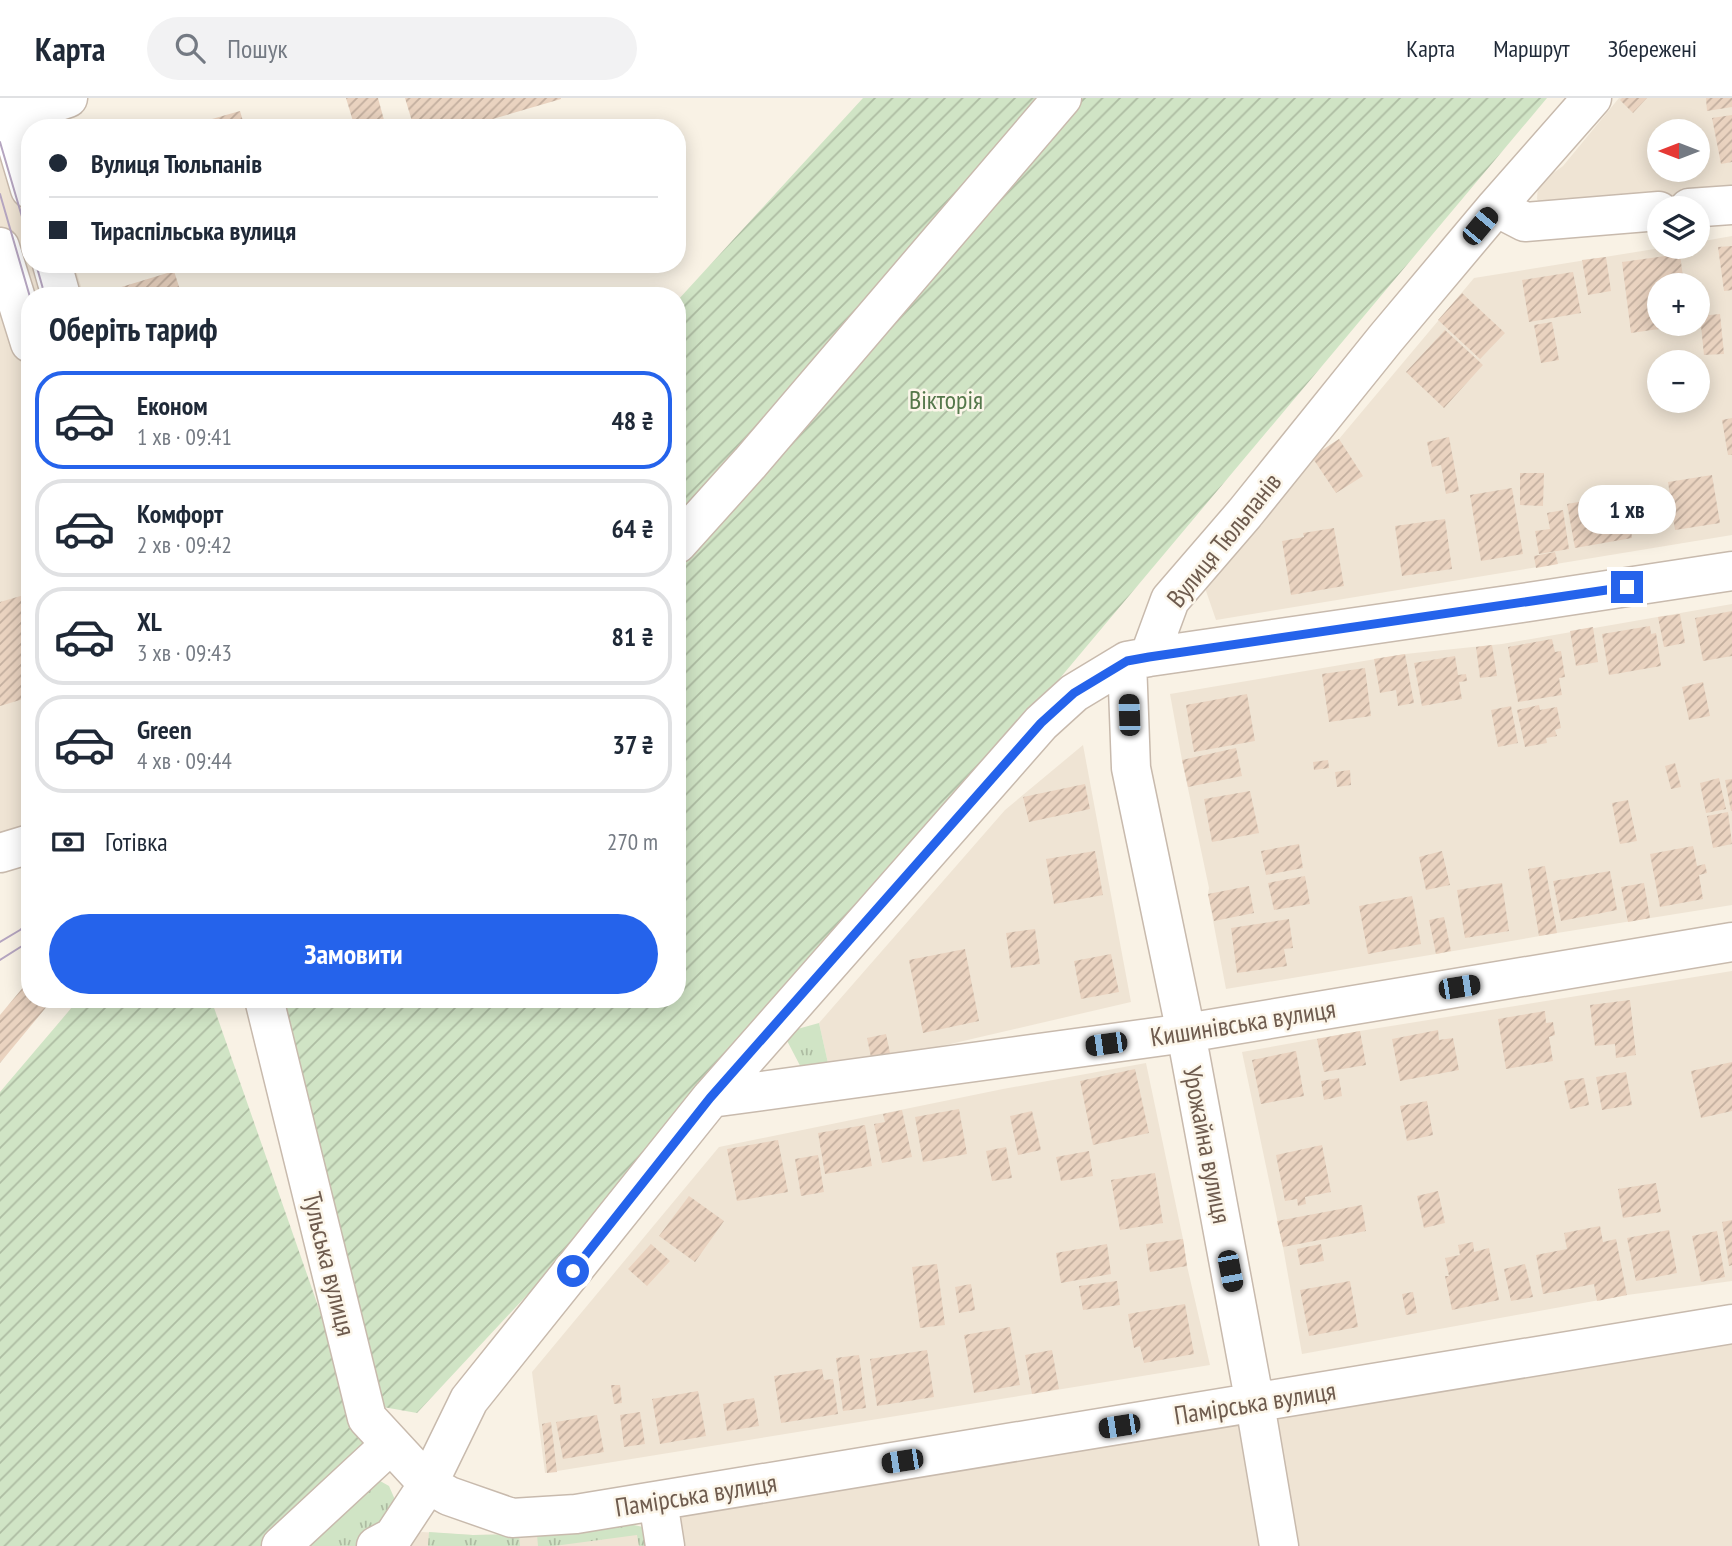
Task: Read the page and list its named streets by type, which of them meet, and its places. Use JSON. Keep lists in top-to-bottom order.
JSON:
{
  "streets": {
    "street": [
      "Вулиця Тюльпанів",
      "Кишинівська вулиця",
      "Урожайна вулиця",
      "Тульська вулиця",
      "Памірська вулиця"
    ]
  },
  "crossings": [
    ["Вулиця Тюльпанів", "Урожайна вулиця"],
    ["Кишинівська вулиця", "Урожайна вулиця"],
    ["Урожайна вулиця", "Памірська вулиця"],
    ["Тульська вулиця", "Памірська вулиця"]
  ],
  "parks": ["Вікторія"],
  "north": "left",
  "page": {
    "header": "Карта",
    "search": "Пошук",
    "nav": ["Карта", "Маршрут", "Збережені"],
    "map_buttons": ["+", "−"],
    "banner": ["Вулиця Тюльпанів", "Тираспільська вулиця"],
    "heading": "Оберіть тариф",
    "list": [
      {
        "name": "Економ",
        "note": "1 хв · 09:41",
        "value": "48 ₴"
      },
      {
        "name": "Комфорт",
        "note": "2 хв · 09:42",
        "value": "64 ₴"
      },
      {
        "name": "XL",
        "note": "3 хв · 09:43",
        "value": "81 ₴"
      },
      {
        "name": "Green",
        "note": "4 хв · 09:44",
        "value": "37 ₴"
      }
    ],
    "bubble": "1 хв",
    "pay": ["Готівка", "270 m"],
    "buttons": "Замовити"
  }
}
